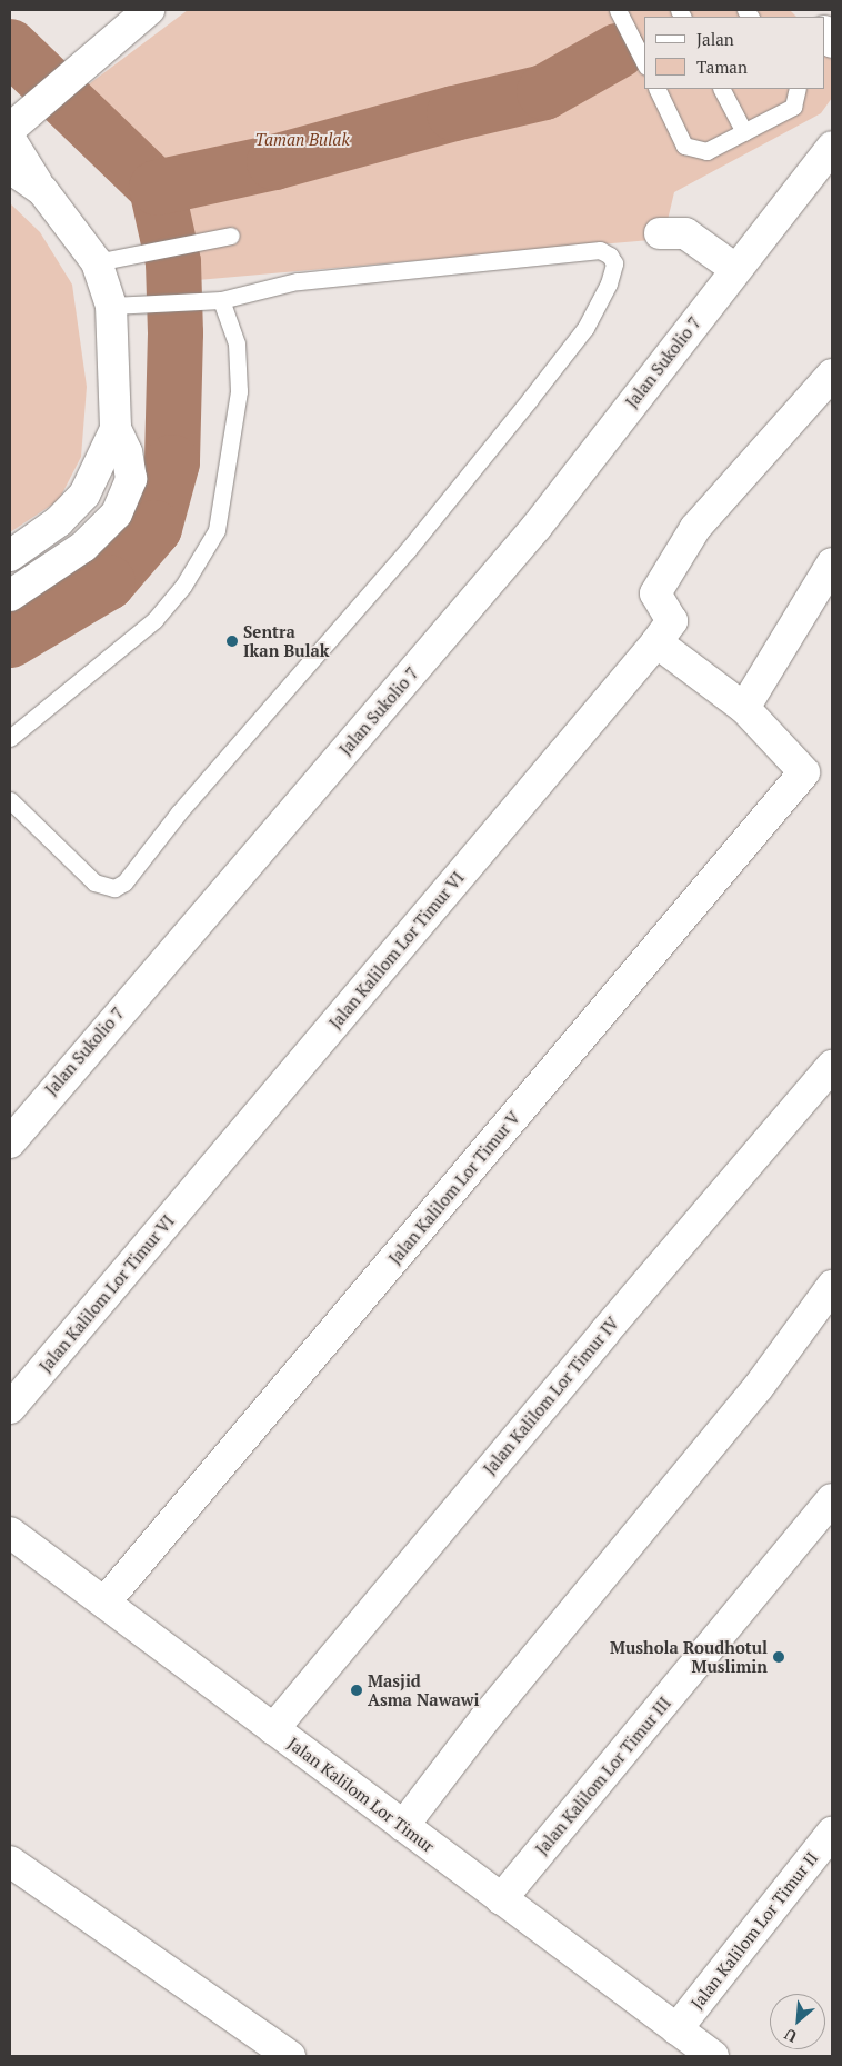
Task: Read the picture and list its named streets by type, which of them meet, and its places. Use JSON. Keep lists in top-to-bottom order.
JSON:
{
  "streets": {
    "street": [
      "Jalan Sukolio 7",
      "Jalan Kalilom Lor Timur VI",
      "Jalan Kalilom Lor Timur V",
      "Jalan Kalilom Lor Timur IV",
      "Jalan Kalilom Lor Timur III",
      "Jalan Kalilom Lor Timur",
      "Jalan Kalilom Lor Timur II"
    ]
  },
  "crossings": [
    ["Jalan Kalilom Lor Timur V", "Jalan Kalilom Lor Timur"],
    ["Jalan Kalilom Lor Timur IV", "Jalan Kalilom Lor Timur"],
    ["Jalan Kalilom Lor Timur III", "Jalan Kalilom Lor Timur"],
    ["Jalan Kalilom Lor Timur", "Jalan Kalilom Lor Timur II"]
  ],
  "parks": ["Taman Bulak"],
  "places": ["Sentra Ikan Bulak", "Mushola Roudhotul Muslimin", "Masjid Asma Nawawi"],
  "legend": ["Jalan", "Taman"],
  "north": "bottom left"
}
